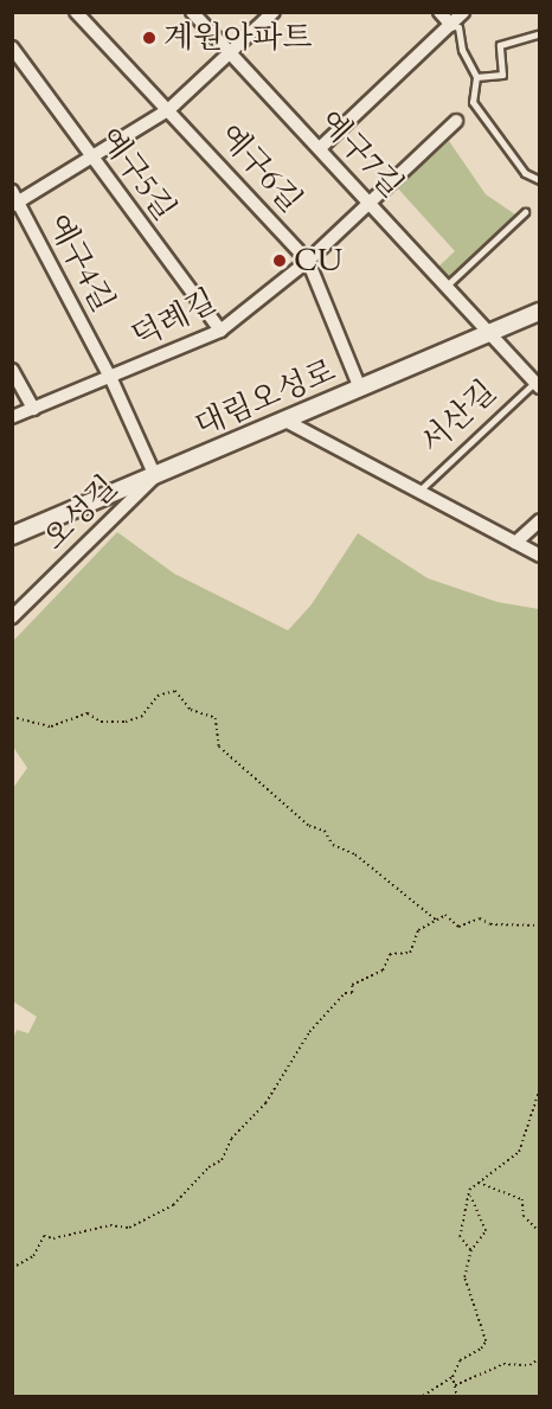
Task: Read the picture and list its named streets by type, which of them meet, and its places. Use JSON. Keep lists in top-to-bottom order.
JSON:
{
  "streets": {
    "street": [
      "예구7길",
      "예구6길",
      "예구5길",
      "예구4길",
      "덕례길",
      "대림오성로",
      "서산길",
      "오성길"
    ]
  },
  "crossings": [
    ["예구7길", "덕례길"],
    ["예구7길", "대림오성로"],
    ["예구7길", "서산길"],
    ["예구6길", "덕례길"],
    ["예구6길", "대림오성로"],
    ["예구5길", "덕례길"],
    ["예구4길", "덕례길"],
    ["예구4길", "대림오성로"],
    ["예구4길", "오성길"],
    ["대림오성로", "서산길"],
    ["대림오성로", "오성길"]
  ],
  "places": ["계원아파트", "CU"]
}
